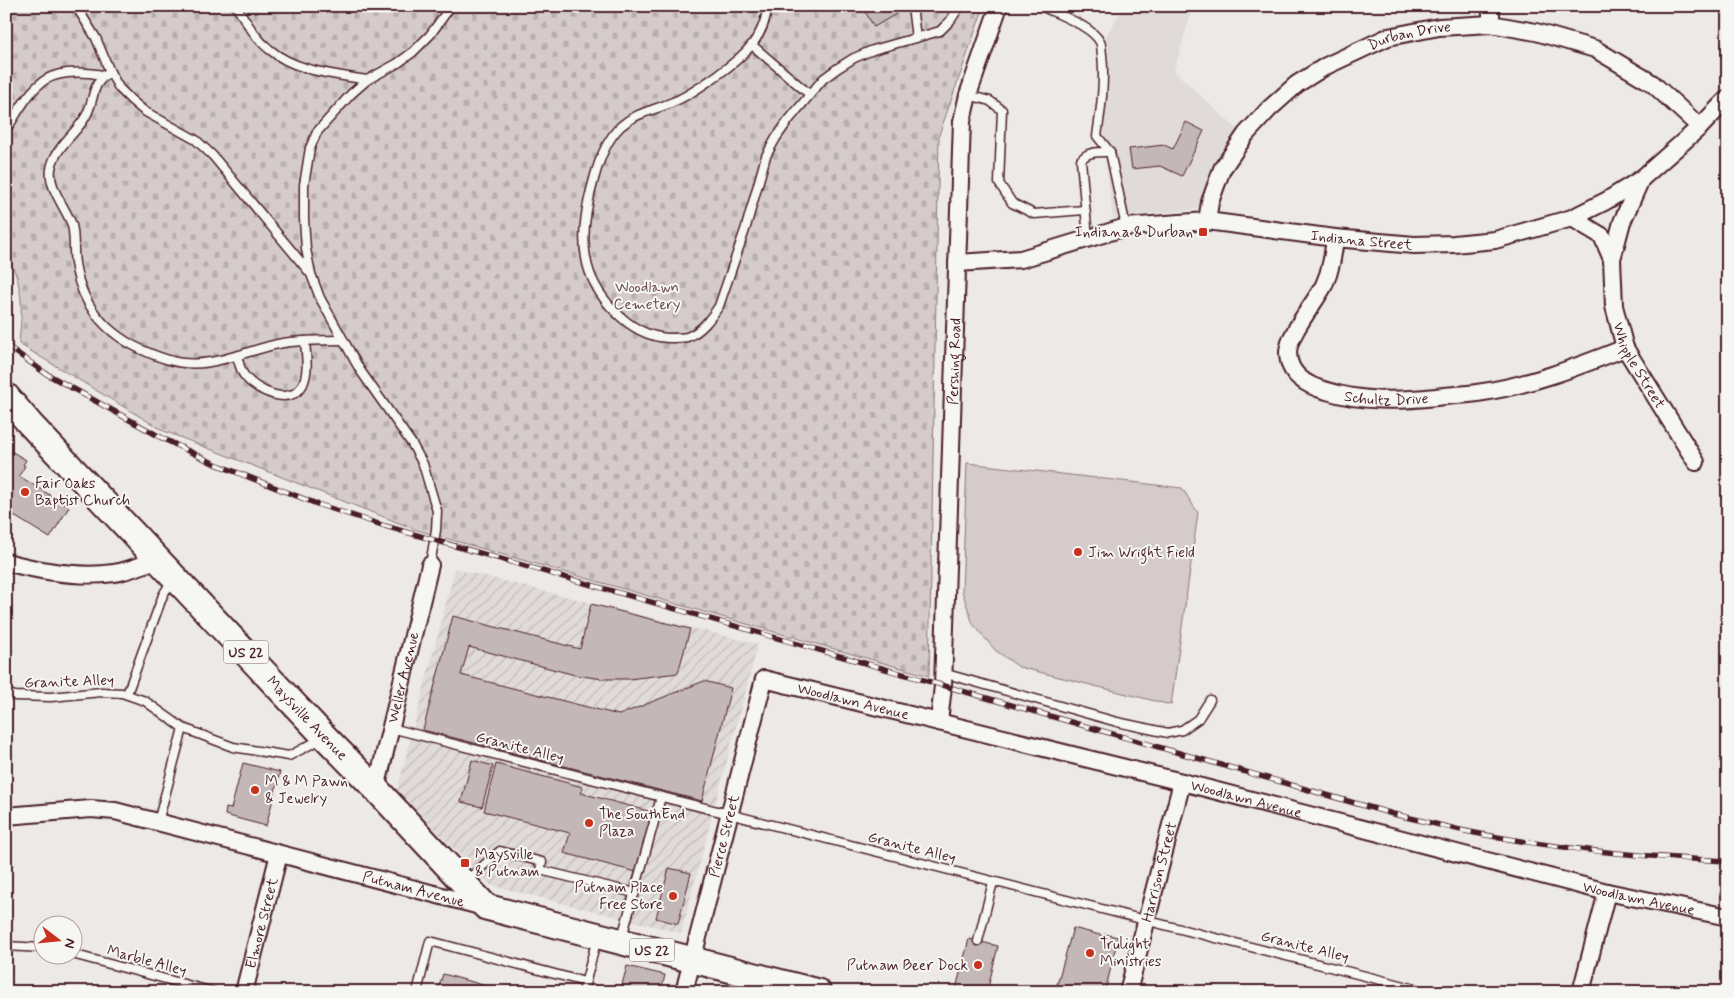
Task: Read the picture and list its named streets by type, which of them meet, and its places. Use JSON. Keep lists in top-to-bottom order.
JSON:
{
  "streets": {
    "main road": ["US 22", "Maysville Avenue", "Putnam Avenue"],
    "street": [
      "Durban Drive",
      "Indiana Street",
      "Pershing Road",
      "Whipple Street",
      "Schultz Drive",
      "Weller Avenue",
      "Woodlawn Avenue",
      "Pierce Street",
      "Harrison Street",
      "Elmore Street"
    ],
    "lane": ["Granite Alley", "Marble Alley"]
  },
  "crossings": [
    ["Durban Drive", "Indiana Street"],
    ["Indiana Street", "Pershing Road"],
    ["Indiana Street", "Whipple Street"],
    ["Indiana Street", "Schultz Drive"],
    ["Pershing Road", "Woodlawn Avenue"],
    ["Whipple Street", "Schultz Drive"],
    ["Weller Avenue", "Granite Alley"],
    ["Weller Avenue", "Maysville Avenue"],
    ["Granite Alley", "Maysville Avenue"],
    ["Granite Alley", "Pierce Street"],
    ["Granite Alley", "Harrison Street"],
    ["Woodlawn Avenue", "Pierce Street"],
    ["Woodlawn Avenue", "Harrison Street"],
    ["Maysville Avenue", "Putnam Avenue"],
    ["Pierce Street", "Putnam Avenue"],
    ["Putnam Avenue", "Elmore Street"]
  ],
  "parks": ["Woodlawn Cemetery"],
  "places": {
    "transit": ["Indiana & Durban", "Maysville & Putnam"],
    "other": [
      "Fair Oaks Baptist Church",
      "Jim Wright Field",
      "M & M Pawn & Jewelry",
      "The SouthEnd Plaza",
      "Putnam Place Free Store",
      "Trulight Ministries",
      "Putnam Beer Dock"
    ]
  },
  "north": "right"
}
